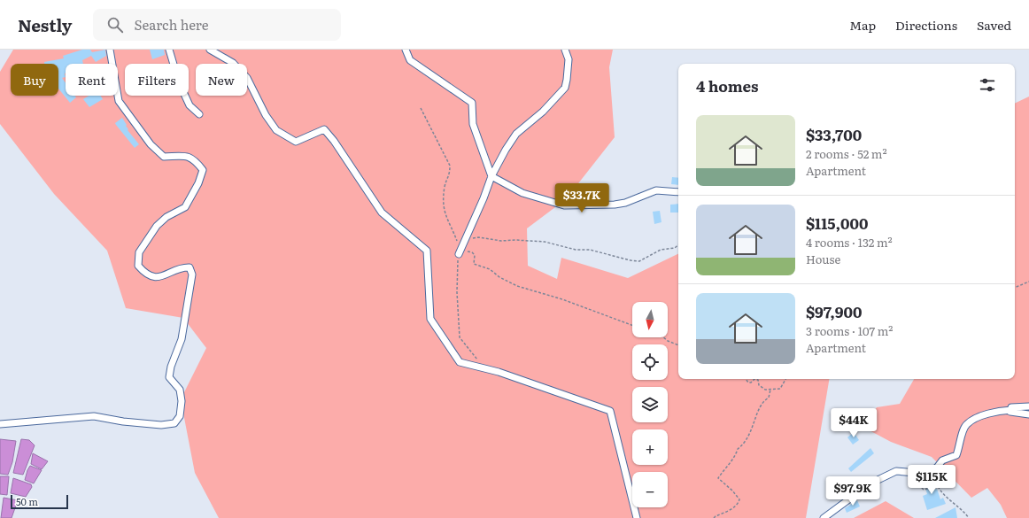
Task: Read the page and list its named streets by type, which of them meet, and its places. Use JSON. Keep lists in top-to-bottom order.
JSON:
{
  "scale_bar": "50 m",
  "north": "bottom",
  "page": {
    "header": "Nestly",
    "search": "Search here",
    "nav": ["Map", "Directions", "Saved"],
    "chip": [
      "Buy",
      "Rent",
      "Filters",
      "New"
    ],
    "heading": "4 homes",
    "list": [
      {
        "name": "$33,700",
        "note": "2 rooms · 52 m² · Apartment"
      },
      {
        "name": "$115,000",
        "note": "4 rooms · 132 m² · House"
      },
      {
        "name": "$97,900",
        "note": "3 rooms · 107 m² · Apartment"
      }
    ],
    "price": [
      "$33.7K",
      "$44K",
      "$115K",
      "$97.9K"
    ],
    "map_buttons": ["+", "−"],
    "scale": "50 m"
  }
}
